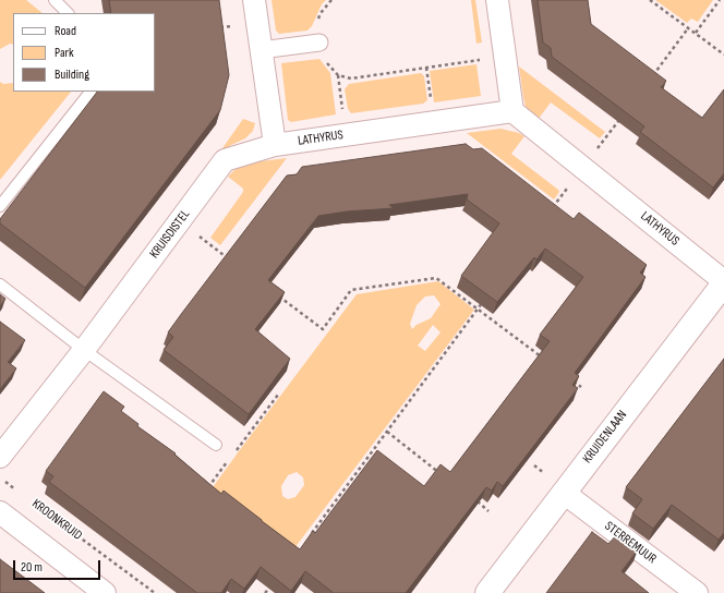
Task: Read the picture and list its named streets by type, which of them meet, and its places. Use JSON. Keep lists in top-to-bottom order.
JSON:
{
  "streets": {
    "street": [
      "LATHYRUS",
      "KRUISDISTEL",
      "KRUIDENLAAN",
      "STERREMUUR"
    ],
    "path": ["KROONKRUID"]
  },
  "crossings": [
    ["LATHYRUS", "KRUISDISTEL"],
    ["LATHYRUS", "KRUIDENLAAN"],
    ["KRUIDENLAAN", "STERREMUUR"]
  ],
  "legend": ["Road", "Park", "Building"],
  "scale_bar": "20 m"
}
